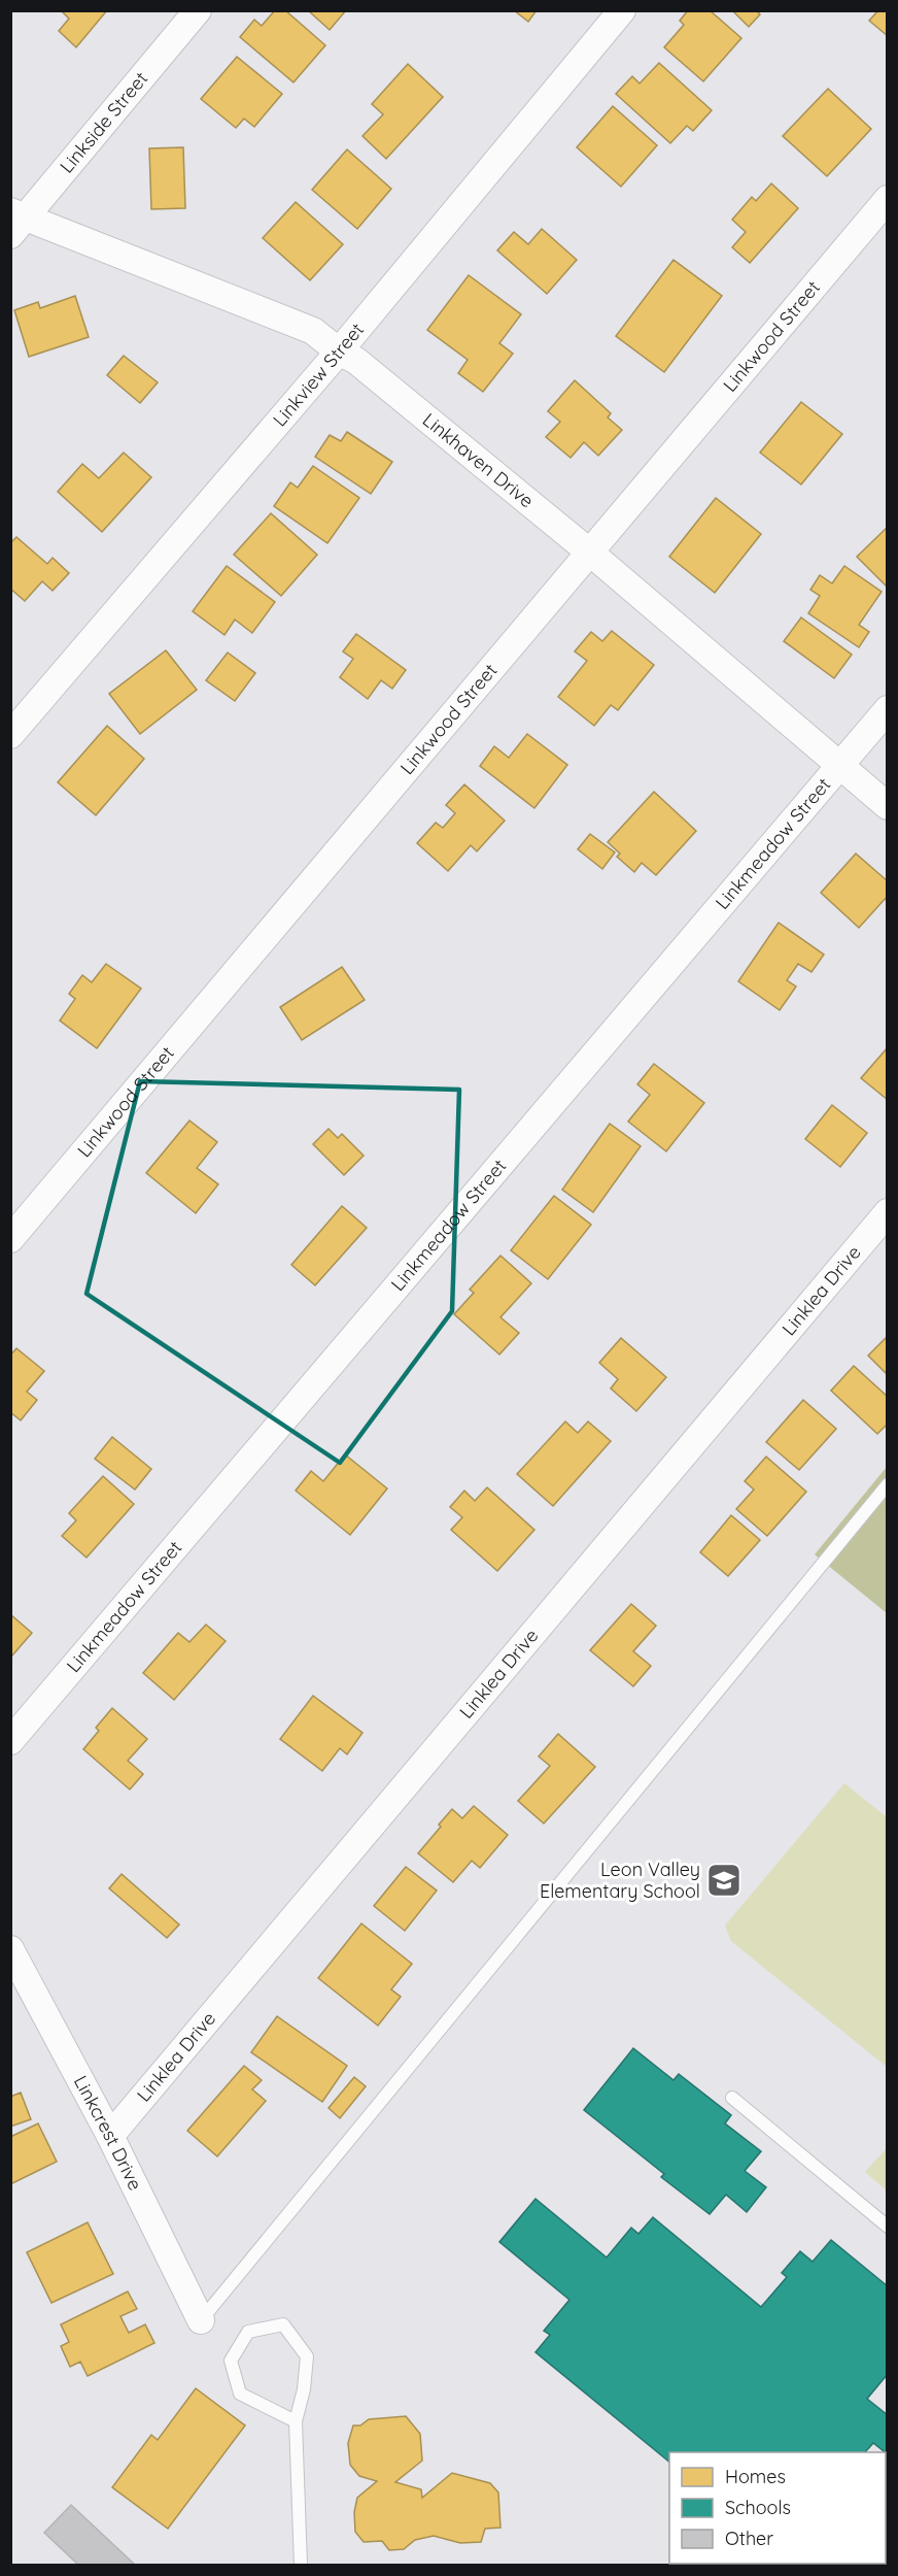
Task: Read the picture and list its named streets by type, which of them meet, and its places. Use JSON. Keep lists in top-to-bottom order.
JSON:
{
  "streets": {
    "street": [
      "Linkside Street",
      "Linkwood Street",
      "Linkview Street",
      "Linkhaven Drive",
      "Linkmeadow Street",
      "Linklea Drive",
      "Linkcrest Drive"
    ]
  },
  "crossings": [
    ["Linkside Street", "Linkhaven Drive"],
    ["Linkwood Street", "Linkhaven Drive"],
    ["Linkview Street", "Linkhaven Drive"],
    ["Linkhaven Drive", "Linkmeadow Street"],
    ["Linklea Drive", "Linkcrest Drive"]
  ],
  "places": {
    "school or university": ["Leon Valley Elementary School"]
  },
  "legend": ["Homes", "Schools", "Other"]
}
